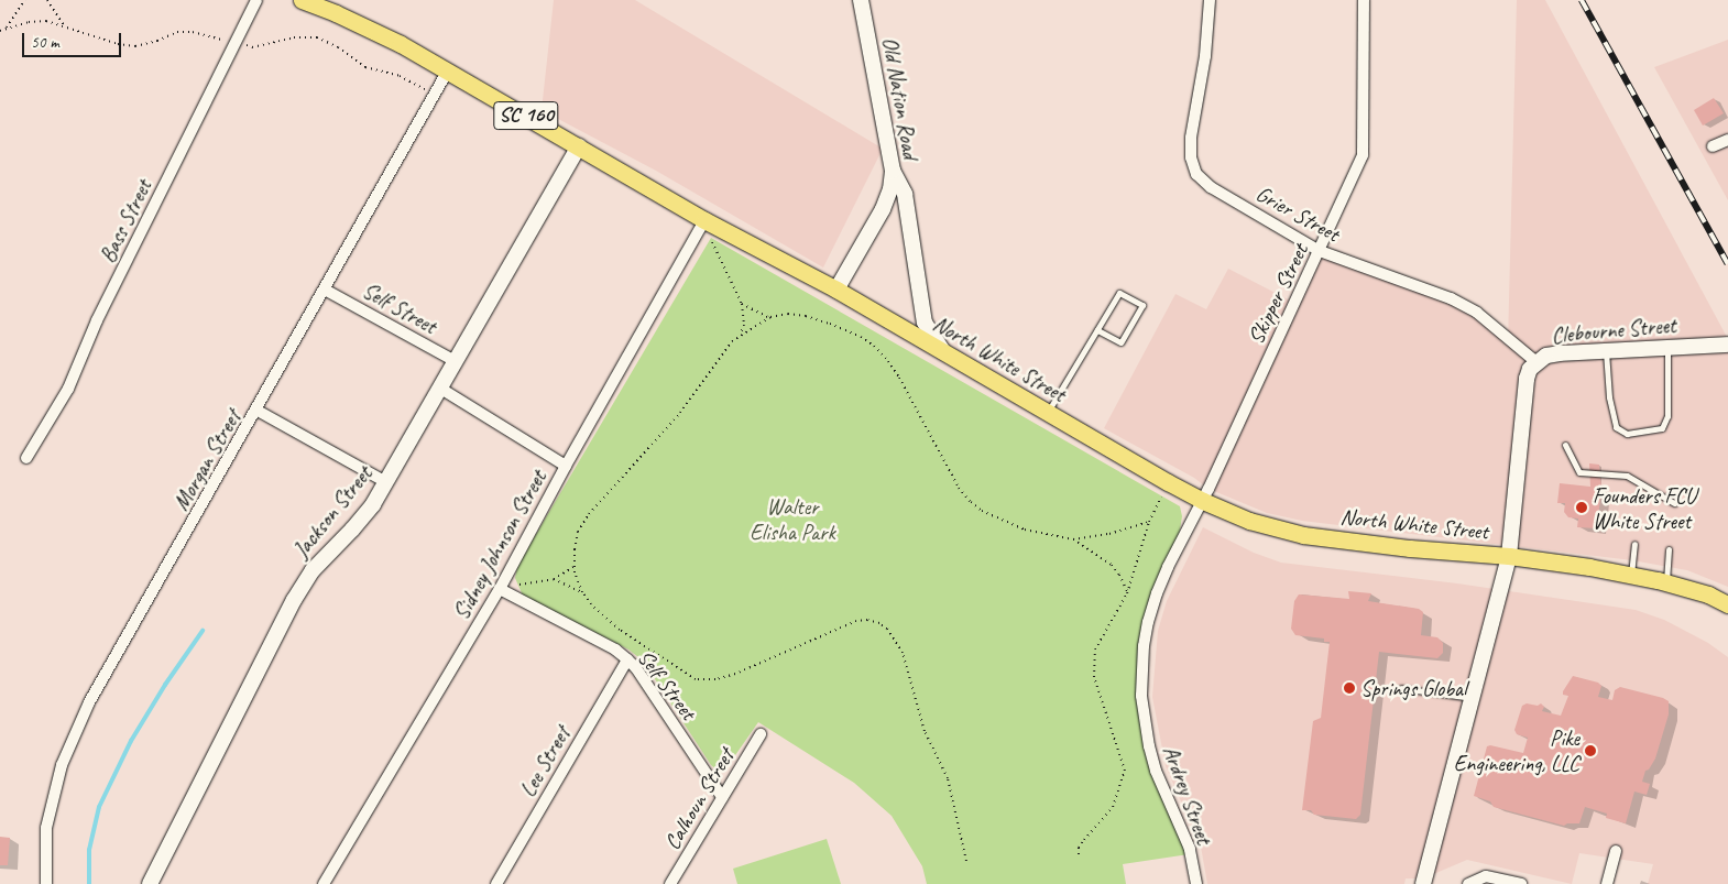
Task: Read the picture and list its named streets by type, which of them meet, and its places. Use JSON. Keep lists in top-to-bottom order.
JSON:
{
  "streets": {
    "main road": ["SC 160", "North White Street"],
    "street": [
      "Old Nation Road",
      "Grier Street",
      "Bass Street",
      "Skipper Street",
      "Self Street",
      "Clebourne Street",
      "Morgan Street",
      "Jackson Street",
      "Sidney Johnson Street",
      "Lee Street",
      "Ardrey Street",
      "Calhoun Street"
    ]
  },
  "crossings": [
    ["Old Nation Road", "North White Street"],
    ["Grier Street", "Skipper Street"],
    ["Grier Street", "Clebourne Street"],
    ["Skipper Street", "North White Street"],
    ["Skipper Street", "Ardrey Street"],
    ["Self Street", "Morgan Street"],
    ["Self Street", "Jackson Street"],
    ["Self Street", "Sidney Johnson Street"],
    ["Self Street", "Lee Street"],
    ["Self Street", "Calhoun Street"],
    ["Clebourne Street", "North White Street"],
    ["North White Street", "Morgan Street"],
    ["North White Street", "Jackson Street"],
    ["North White Street", "Sidney Johnson Street"],
    ["North White Street", "Ardrey Street"]
  ],
  "parks": ["Walter Elisha Park"],
  "places": ["Founders FCU White Street", "Springs Global", "Pike Engineering, LLC"],
  "scale_bar": "50 m"
}
